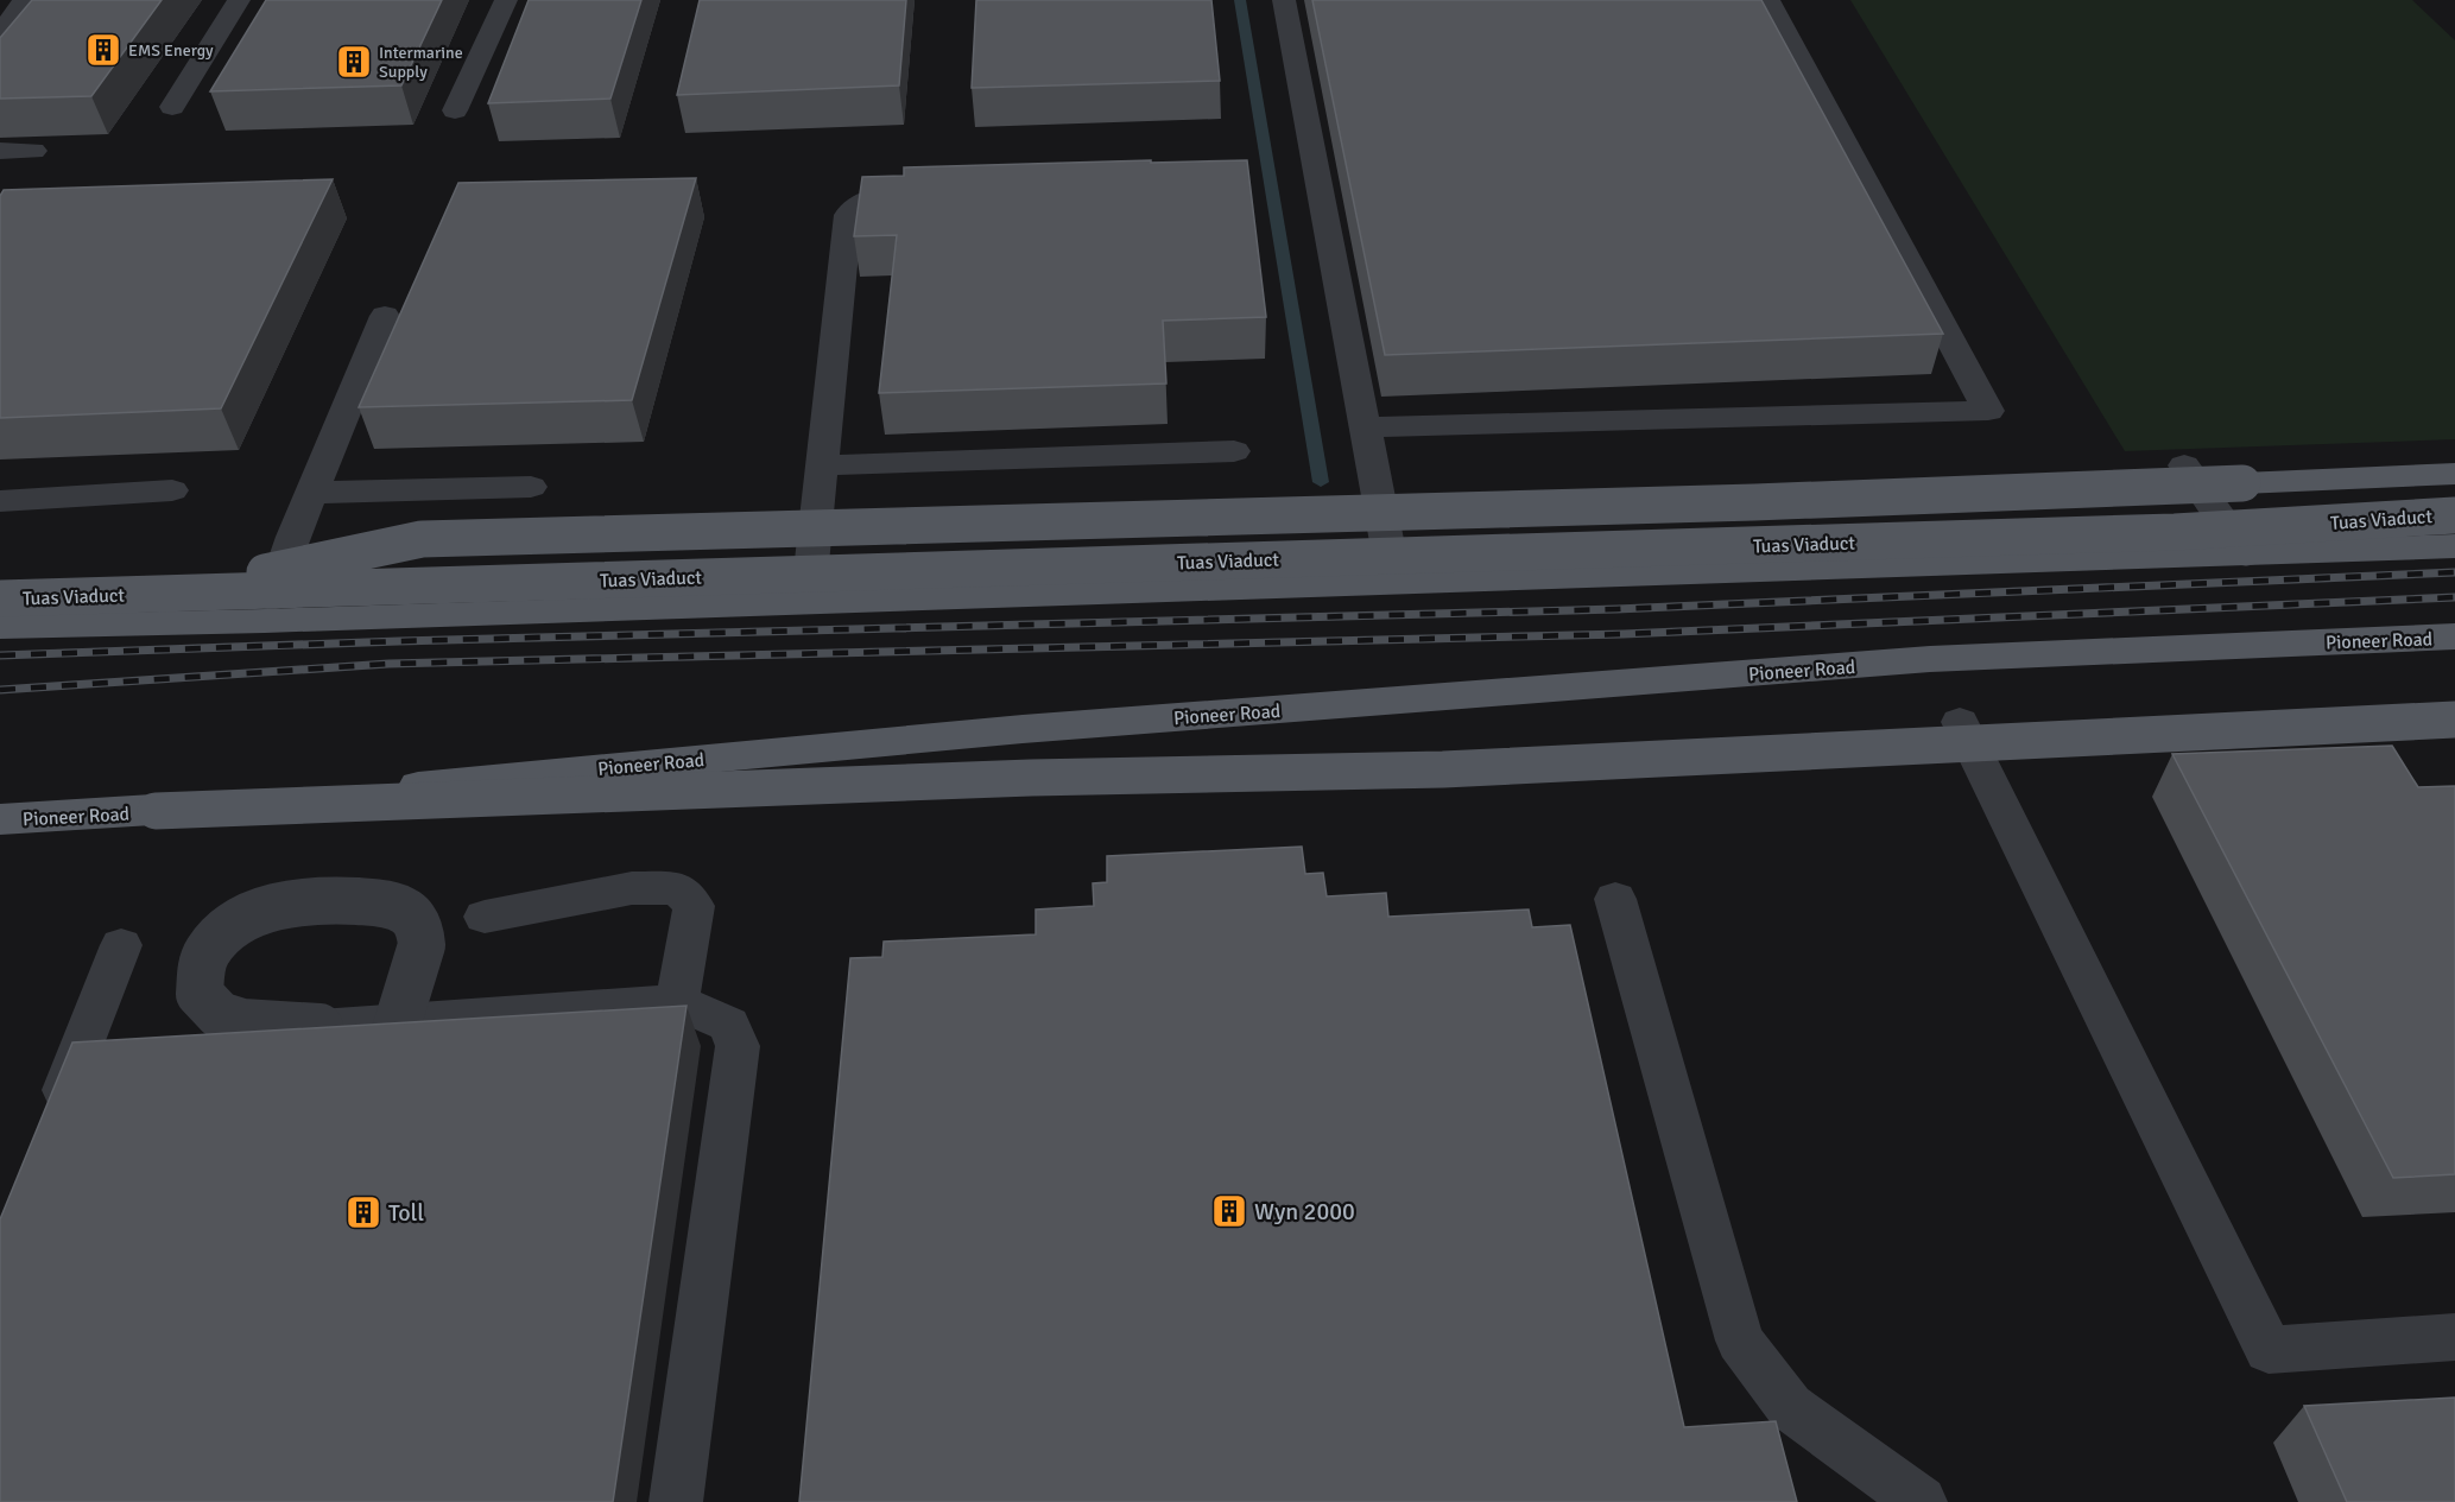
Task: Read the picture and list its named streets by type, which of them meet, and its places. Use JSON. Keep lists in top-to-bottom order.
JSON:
{
  "streets": {
    "main road": ["Tuas Viaduct", "Pioneer Road"]
  },
  "places": {
    "building": [
      "EMS Energy",
      "Intermarine Supply",
      "Wyn 2000",
      "Toll"
    ]
  }
}
